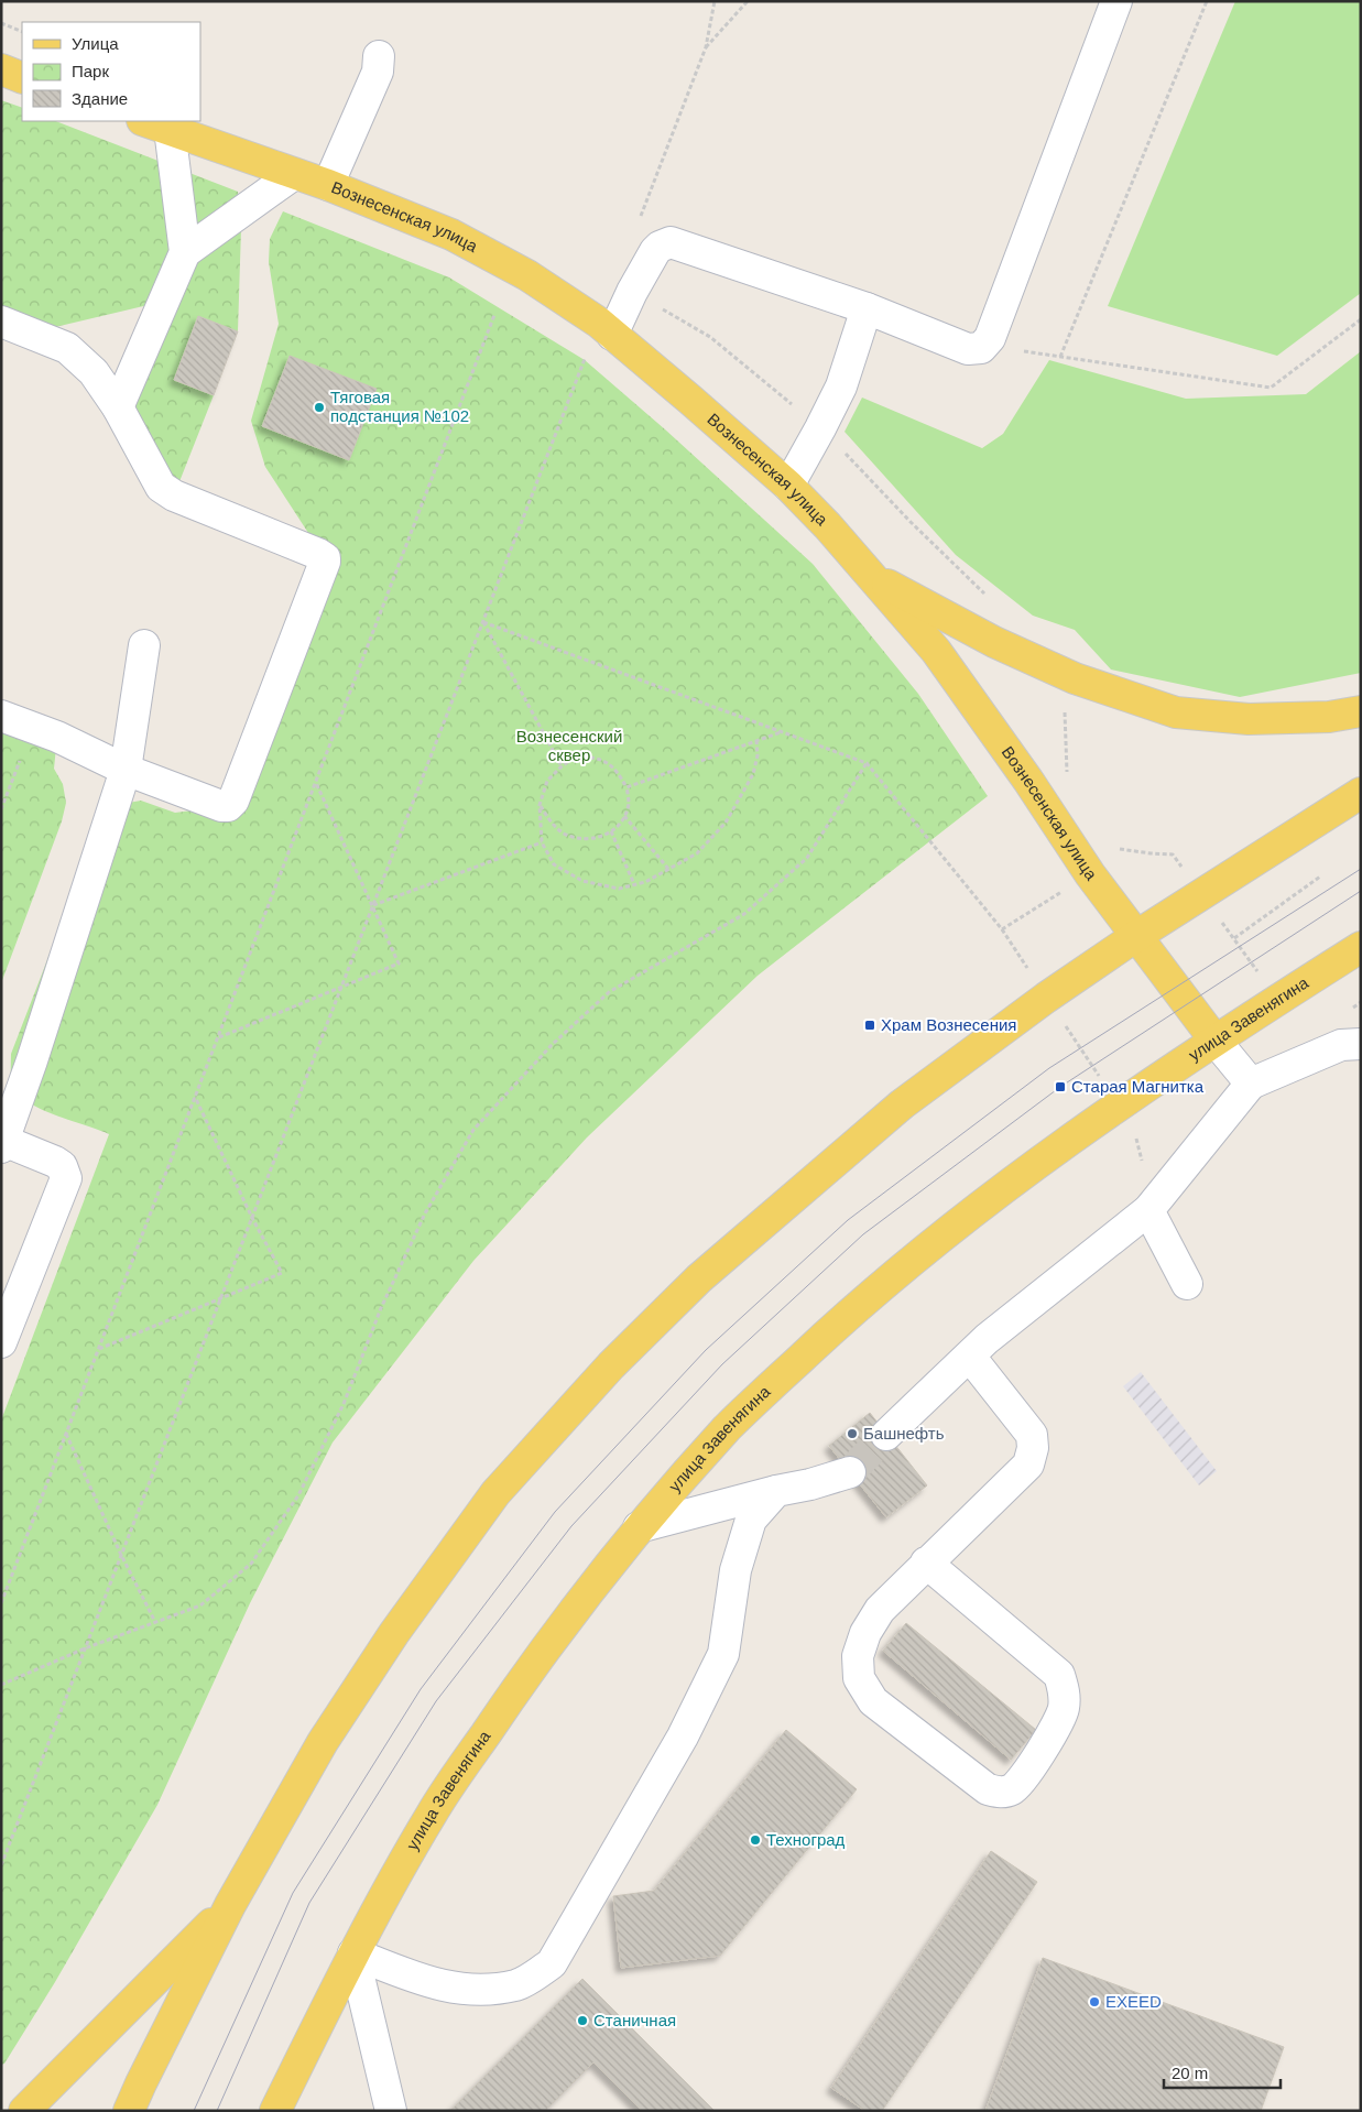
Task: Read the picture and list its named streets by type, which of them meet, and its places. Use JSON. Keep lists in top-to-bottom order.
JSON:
{
  "streets": {
    "main road": ["Вознесенская улица", "улица Завенягина"]
  },
  "crossings": [
    ["Вознесенская улица", "улица Завенягина"]
  ],
  "parks": ["Вознесенский cквер"],
  "places": {
    "other": [
      "Тяговая подстанция №102",
      "Башнефть",
      "Техноград",
      "EXEED",
      "Станичная"
    ],
    "transit": ["Храм Вознесения", "Старая Магнитка"]
  },
  "legend": ["Улица", "Парк", "Здание"],
  "scale_bar": "20 m"
}
